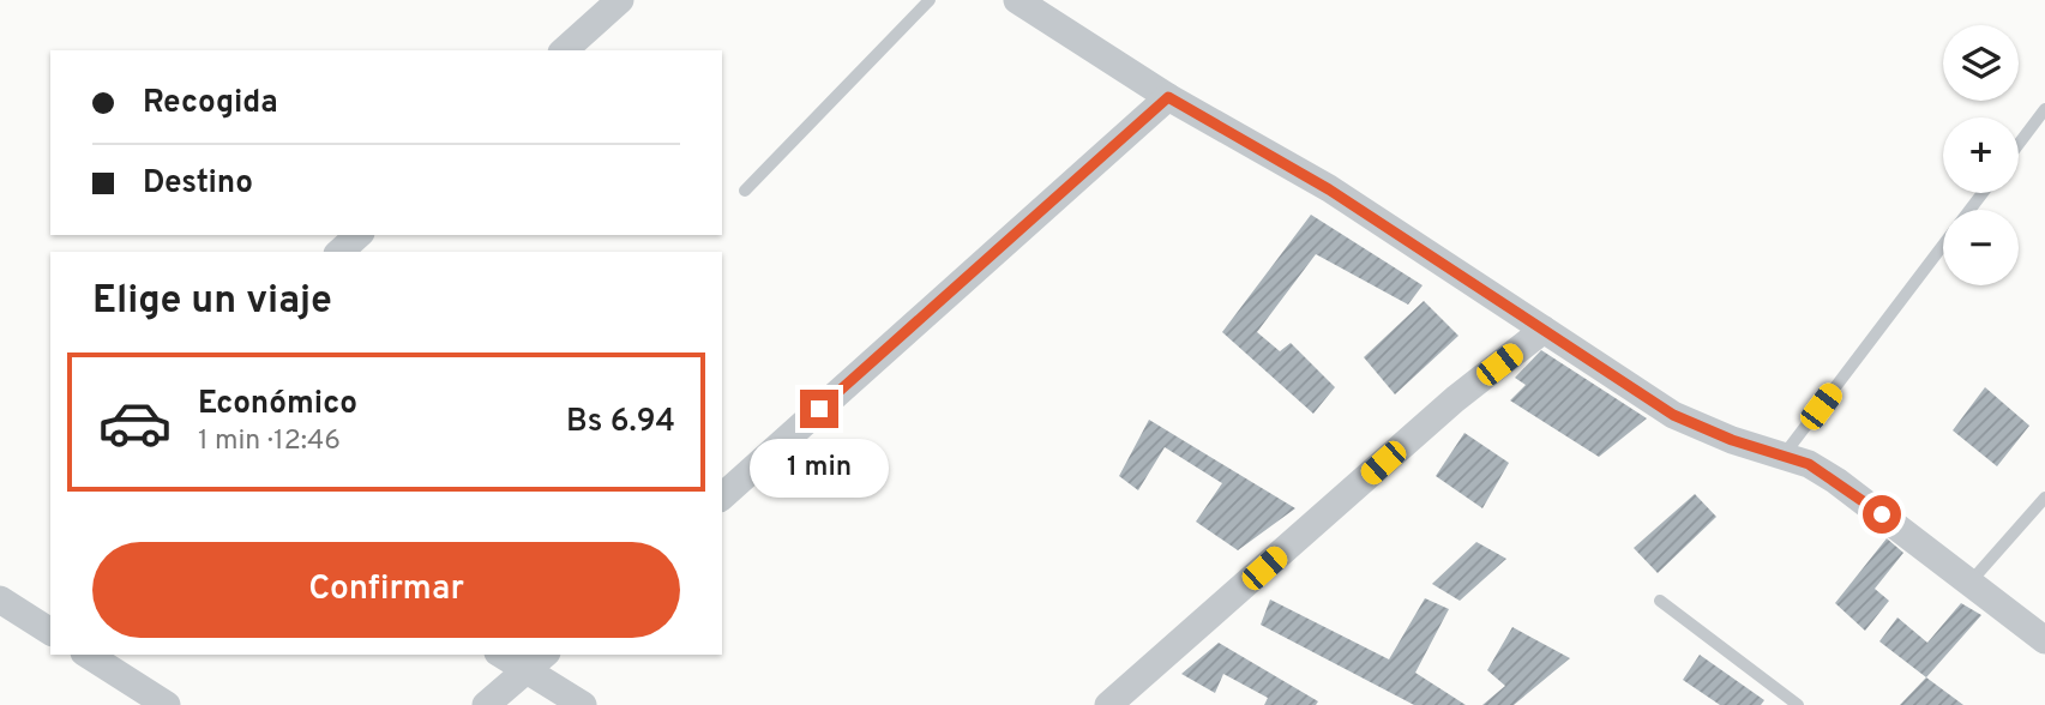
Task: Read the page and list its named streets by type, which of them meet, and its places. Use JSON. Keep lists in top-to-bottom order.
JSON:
{
  "page": {
    "map_buttons": ["+", "−"],
    "banner": ["Recogida", "Destino"],
    "heading": "Elige un viaje",
    "list": [
      {
        "name": "Económico",
        "note": "1 min · 12:46",
        "value": "Bs 6.94"
      }
    ],
    "bubble": "1 min",
    "buttons": "Confirmar"
  }
}
